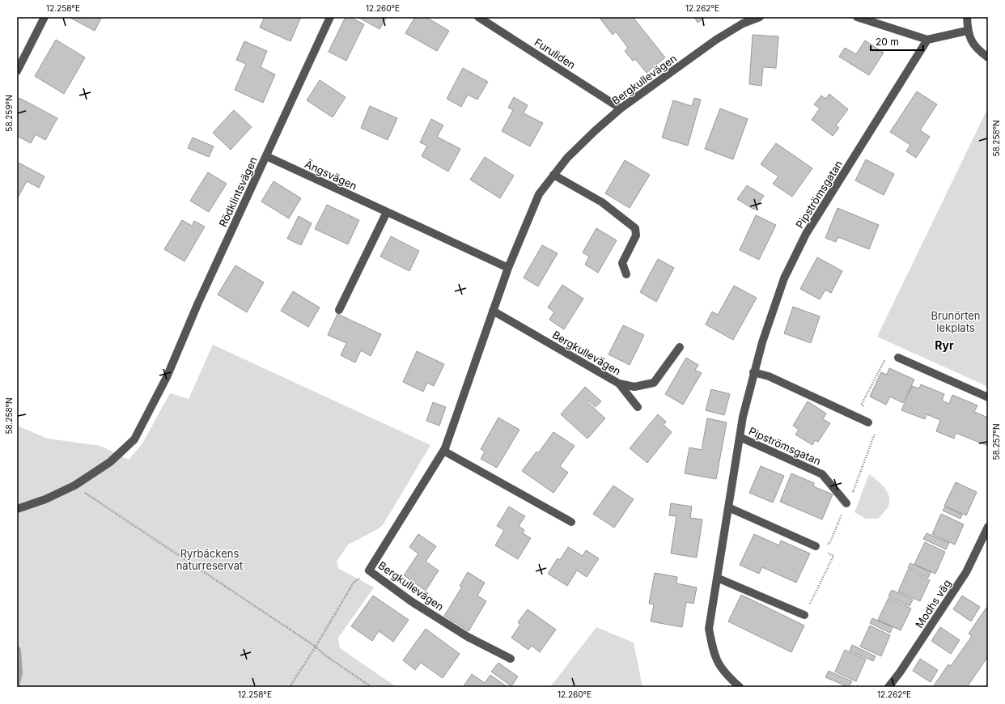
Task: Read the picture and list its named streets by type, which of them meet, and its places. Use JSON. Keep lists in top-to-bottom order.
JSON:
{
  "streets": {
    "street": [
      "Furuliden",
      "Bergkullevägen",
      "Ängsvägen",
      "Rödklintsvägen",
      "Pipströmsgatan",
      "Modhs väg"
    ]
  },
  "crossings": [
    ["Furuliden", "Bergkullevägen"],
    ["Bergkullevägen", "Ängsvägen"],
    ["Ängsvägen", "Rödklintsvägen"]
  ],
  "districts": ["Ryr"],
  "parks": ["Brunörten lekplats", "Ryrbäckens naturreservat"],
  "scale_bar": "20 m",
  "coordinates": [
    "12.258°E",
    "12.260°E",
    "12.262°E",
    "58.259°N",
    "58.258°N",
    "58.257°N"
  ]
}
